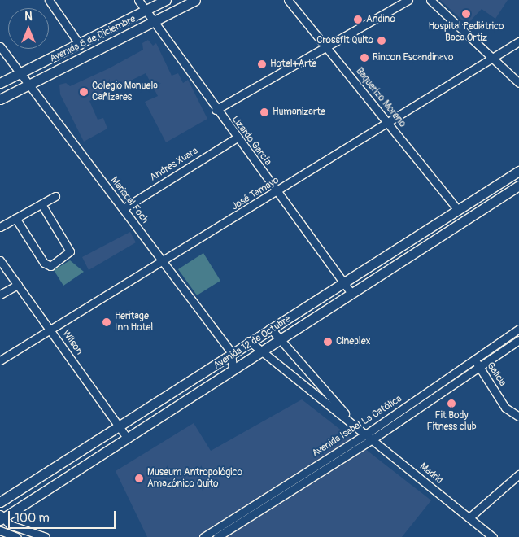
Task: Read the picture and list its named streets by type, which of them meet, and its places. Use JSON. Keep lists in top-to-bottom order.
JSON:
{
  "streets": {
    "main road": ["Avenida 6 de Diciembre", "Avenida 12 de Octubre"],
    "street": [
      "Baquerizo Moreno",
      "Lizardo García",
      "Andres Xuara",
      "José Tamayo",
      "Mariscal Foch",
      "Wilson",
      "Galicia",
      "Avenida Isabel La Católica",
      "Madrid"
    ]
  },
  "crossings": [
    ["Avenida 6 de Diciembre", "Lizardo García"],
    ["Avenida 6 de Diciembre", "Mariscal Foch"],
    ["Baquerizo Moreno", "José Tamayo"],
    ["Baquerizo Moreno", "Avenida 12 de Octubre"],
    ["Lizardo García", "Andres Xuara"],
    ["Lizardo García", "José Tamayo"],
    ["Lizardo García", "Avenida 12 de Octubre"],
    ["Andres Xuara", "Mariscal Foch"],
    ["José Tamayo", "Mariscal Foch"],
    ["José Tamayo", "Wilson"],
    ["Mariscal Foch", "Avenida 12 de Octubre"],
    ["Wilson", "Avenida 12 de Octubre"],
    ["Avenida 12 de Octubre", "Madrid"],
    ["Galicia", "Avenida Isabel La Católica"],
    ["Avenida Isabel La Católica", "Madrid"]
  ],
  "places": [
    "Hospital Pediátrico Baca Ortiz",
    "Andino",
    "Crossfit Quito",
    "Rincon Escandinavo",
    "Hotel+Arte",
    "Colegio Manuela Cañizares",
    "Humanizarte",
    "Heritage Inn Hotel",
    "Cineplex",
    "Fit Body Fitness club",
    "Museum Antropológico Amazónico Quito"
  ],
  "scale_bar": "100 m",
  "north": "top"
}
